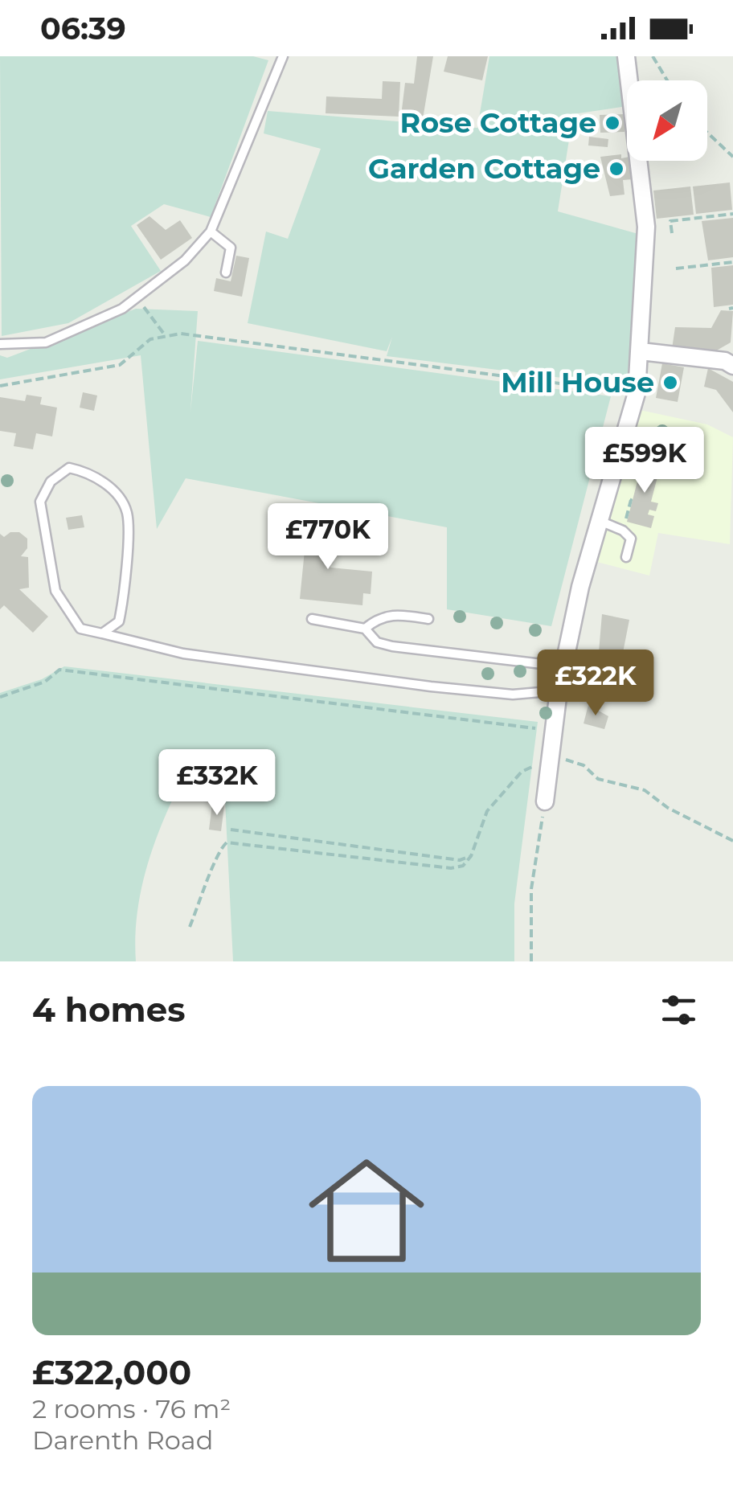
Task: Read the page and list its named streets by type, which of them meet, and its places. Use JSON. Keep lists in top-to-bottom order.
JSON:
{
  "places": ["Rose Cottage", "Garden Cottage", "Mill House"],
  "north": "bottom left",
  "page": {
    "status": "06:39",
    "price": [
      "£599K",
      "£770K",
      "£322K",
      "£332K"
    ],
    "heading": "4 homes",
    "list": [
      {
        "name": "£322,000",
        "note": "2 rooms · 76 m² · Darenth Road"
      }
    ]
  }
}
